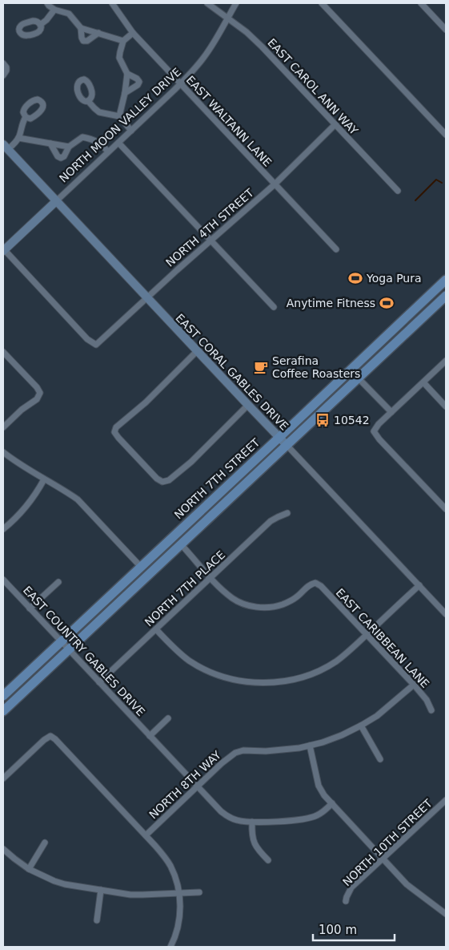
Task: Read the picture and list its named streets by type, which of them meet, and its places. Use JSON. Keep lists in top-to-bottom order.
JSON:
{
  "streets": {
    "main road": ["NORTH 7TH STREET"],
    "street": [
      "EAST CAROL ANN WAY",
      "EAST WALTANN LANE",
      "NORTH MOON VALLEY DRIVE",
      "NORTH 4TH STREET",
      "EAST CORAL GABLES DRIVE",
      "NORTH 7TH PLACE",
      "EAST CARIBBEAN LANE",
      "EAST COUNTRY GABLES DRIVE",
      "NORTH 8TH WAY",
      "NORTH 10TH STREET"
    ]
  },
  "crossings": [
    ["EAST CAROL ANN WAY", "NORTH MOON VALLEY DRIVE"],
    ["EAST CAROL ANN WAY", "NORTH 4TH STREET"],
    ["EAST WALTANN LANE", "NORTH MOON VALLEY DRIVE"],
    ["EAST WALTANN LANE", "NORTH 4TH STREET"],
    ["NORTH MOON VALLEY DRIVE", "NORTH 4TH STREET"],
    ["NORTH MOON VALLEY DRIVE", "EAST CORAL GABLES DRIVE"],
    ["NORTH 4TH STREET", "EAST CORAL GABLES DRIVE"],
    ["EAST CORAL GABLES DRIVE", "NORTH 7TH STREET"],
    ["NORTH 7TH STREET", "EAST COUNTRY GABLES DRIVE"],
    ["NORTH 7TH PLACE", "EAST CARIBBEAN LANE"],
    ["NORTH 7TH PLACE", "EAST COUNTRY GABLES DRIVE"],
    ["EAST CARIBBEAN LANE", "NORTH 8TH WAY"],
    ["EAST COUNTRY GABLES DRIVE", "NORTH 8TH WAY"]
  ],
  "places": {
    "sports": ["Yoga Pura", "Anytime Fitness"],
    "cafe": ["Serafina Coffee Roasters"],
    "bus stop": ["10542"]
  },
  "scale_bar": "100 m"
}
